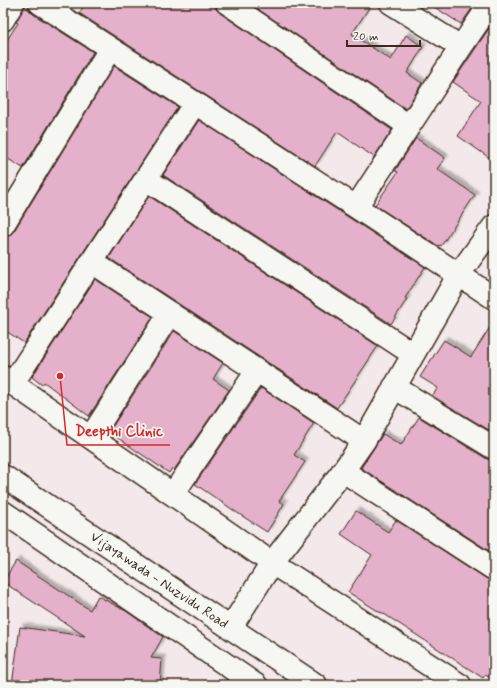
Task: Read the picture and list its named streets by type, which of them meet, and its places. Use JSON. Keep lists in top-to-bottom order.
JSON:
{
  "streets": {
    "street": ["Vijayawada - Nuzvidu Road"]
  },
  "places": ["Deepthi Clinic"],
  "scale_bar": "20 m"
}
